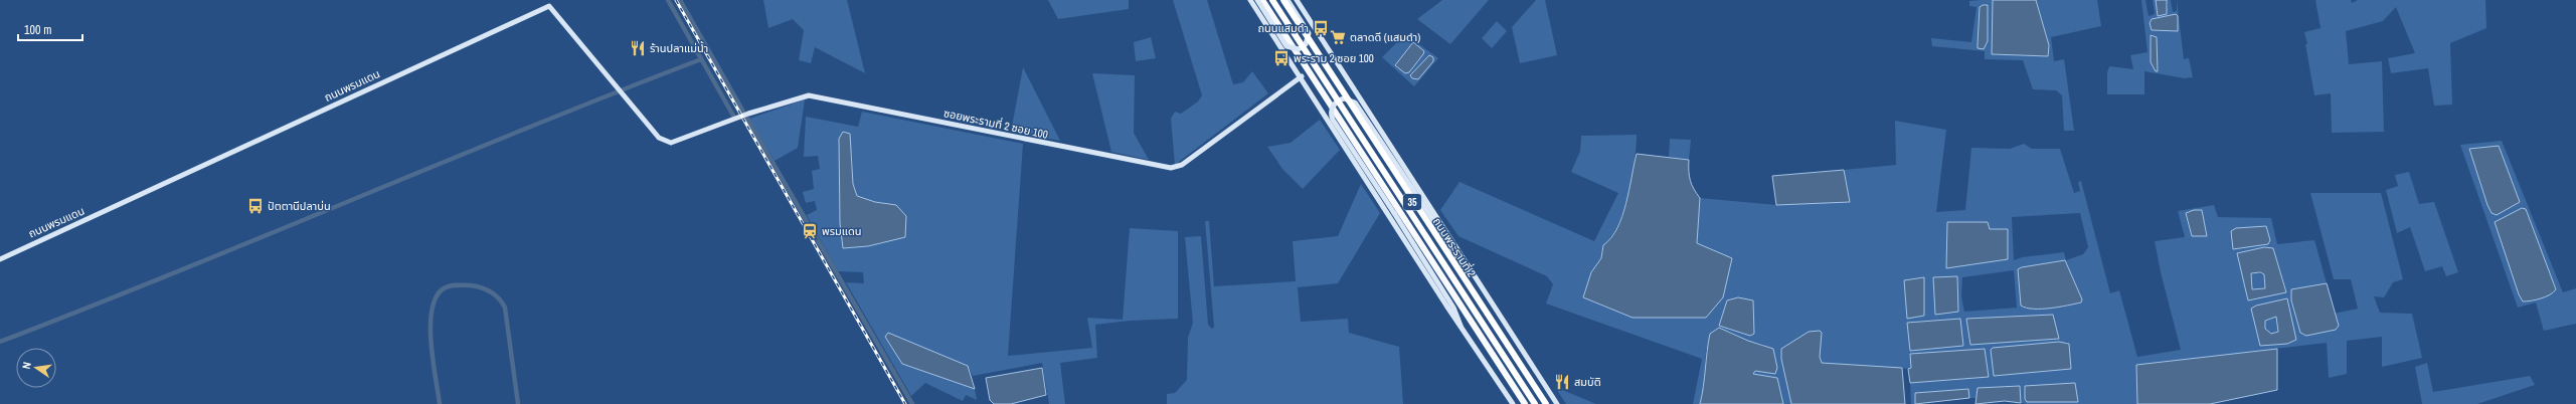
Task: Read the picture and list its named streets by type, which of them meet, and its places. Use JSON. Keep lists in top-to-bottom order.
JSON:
{
  "streets": {
    "highway": ["35"],
    "main road": ["ถนนพรมแดน", "ซอยพระรามที่ 2 ซอย 100", "ถนนพระรามที่ 2"]
  },
  "crossings": [
    ["ถนนพรมแดน", "ซอยพระรามที่ 2 ซอย 100"],
    ["ซอยพระรามที่ 2 ซอย 100", "35"]
  ],
  "places": {
    "bus stop": ["ถนนแสมดำ", "พระราม 2 ซอย 100", "ปัตตานีปลาบ่น"],
    "supermarket": ["ตลาดดี (แสมดำ)"],
    "restaurant": ["ร้านปลาแม่น้ำ", "สมบัติ"],
    "station": ["พรมแดน"]
  },
  "scale_bar": "100 m",
  "north": "left"
}
